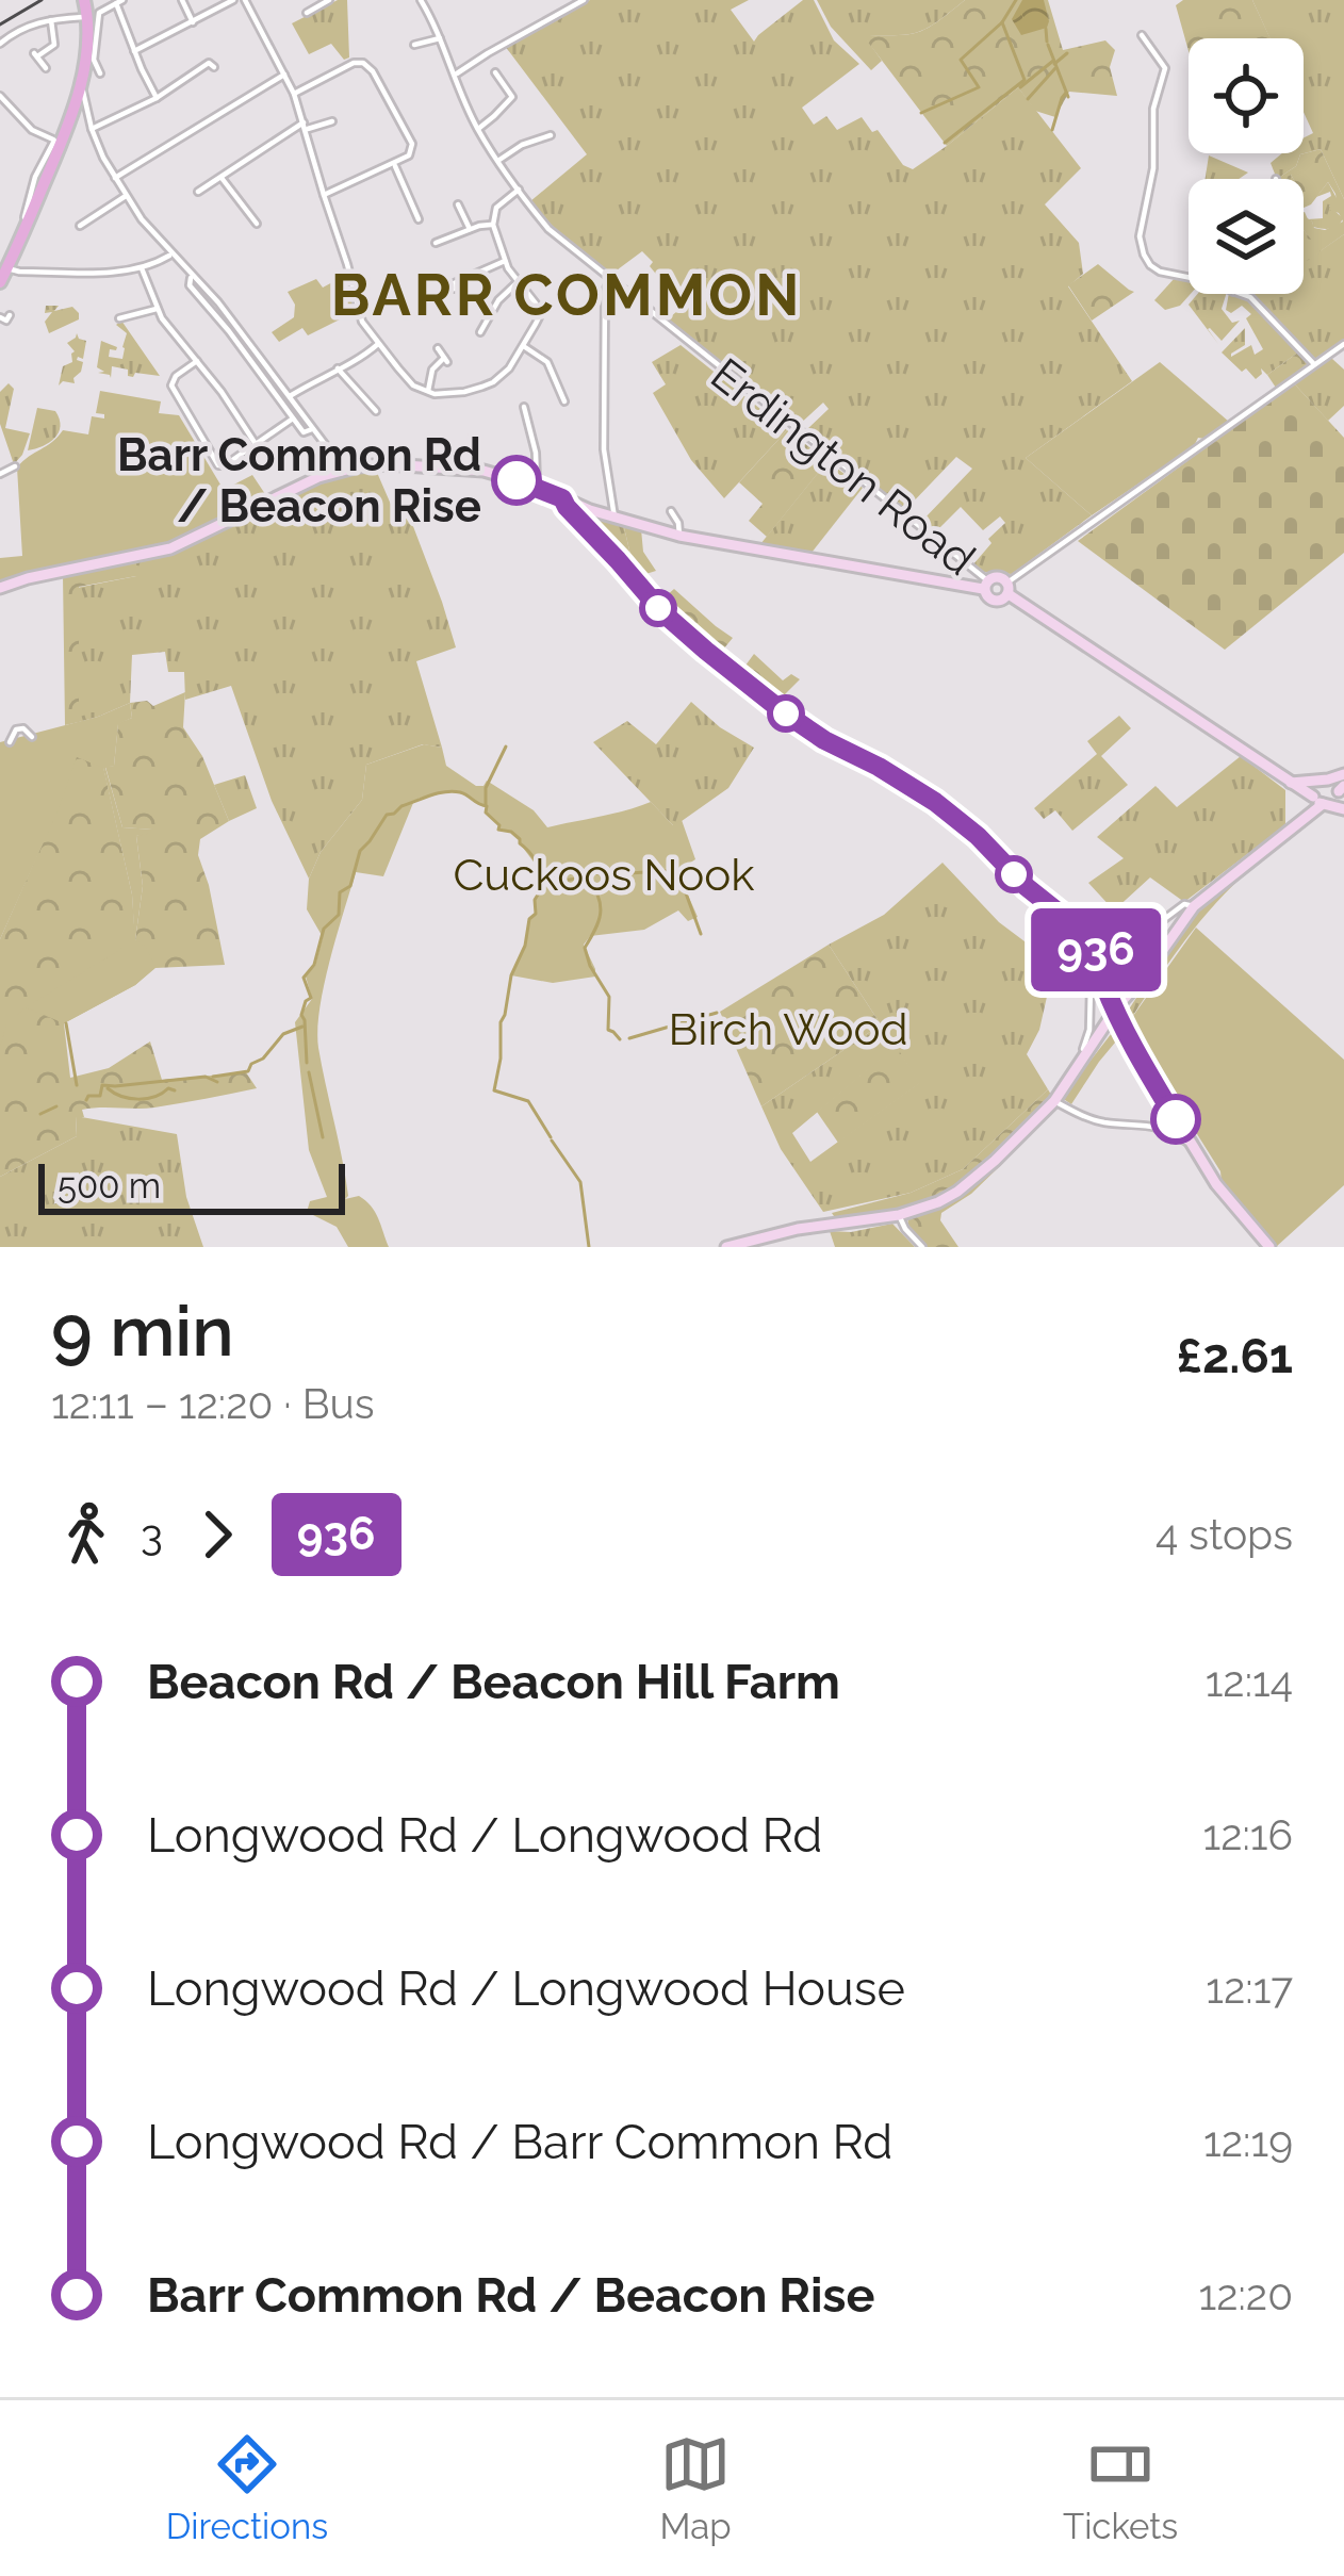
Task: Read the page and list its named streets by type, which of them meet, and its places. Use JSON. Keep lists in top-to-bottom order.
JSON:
{
  "streets": {
    "main road": ["Erdington Road"]
  },
  "districts": ["BARR COMMON"],
  "parks": ["Cuckoos Nook", "Birch Wood"],
  "places": ["Barr Common Rd / Beacon Rise"],
  "lines": ["bus line 936"],
  "scale_bar": "500 m",
  "page": {
    "on_map": "936",
    "scale": "500 m",
    "heading": ["9 min", "12:11 – 12:20 · Bus", "£2.61"],
    "legs": ["3", "936", "4 stops"],
    "list": [
      {
        "name": "Beacon Rd / Beacon Hill Farm",
        "value": "12:14"
      },
      {
        "name": "Longwood Rd / Longwood Rd",
        "value": "12:16"
      },
      {
        "name": "Longwood Rd / Longwood House",
        "value": "12:17"
      },
      {
        "name": "Longwood Rd / Barr Common Rd",
        "value": "12:19"
      },
      {
        "name": "Barr Common Rd / Beacon Rise",
        "value": "12:20"
      }
    ],
    "tabs": ["Directions", "Map", "Tickets"]
  }
}
